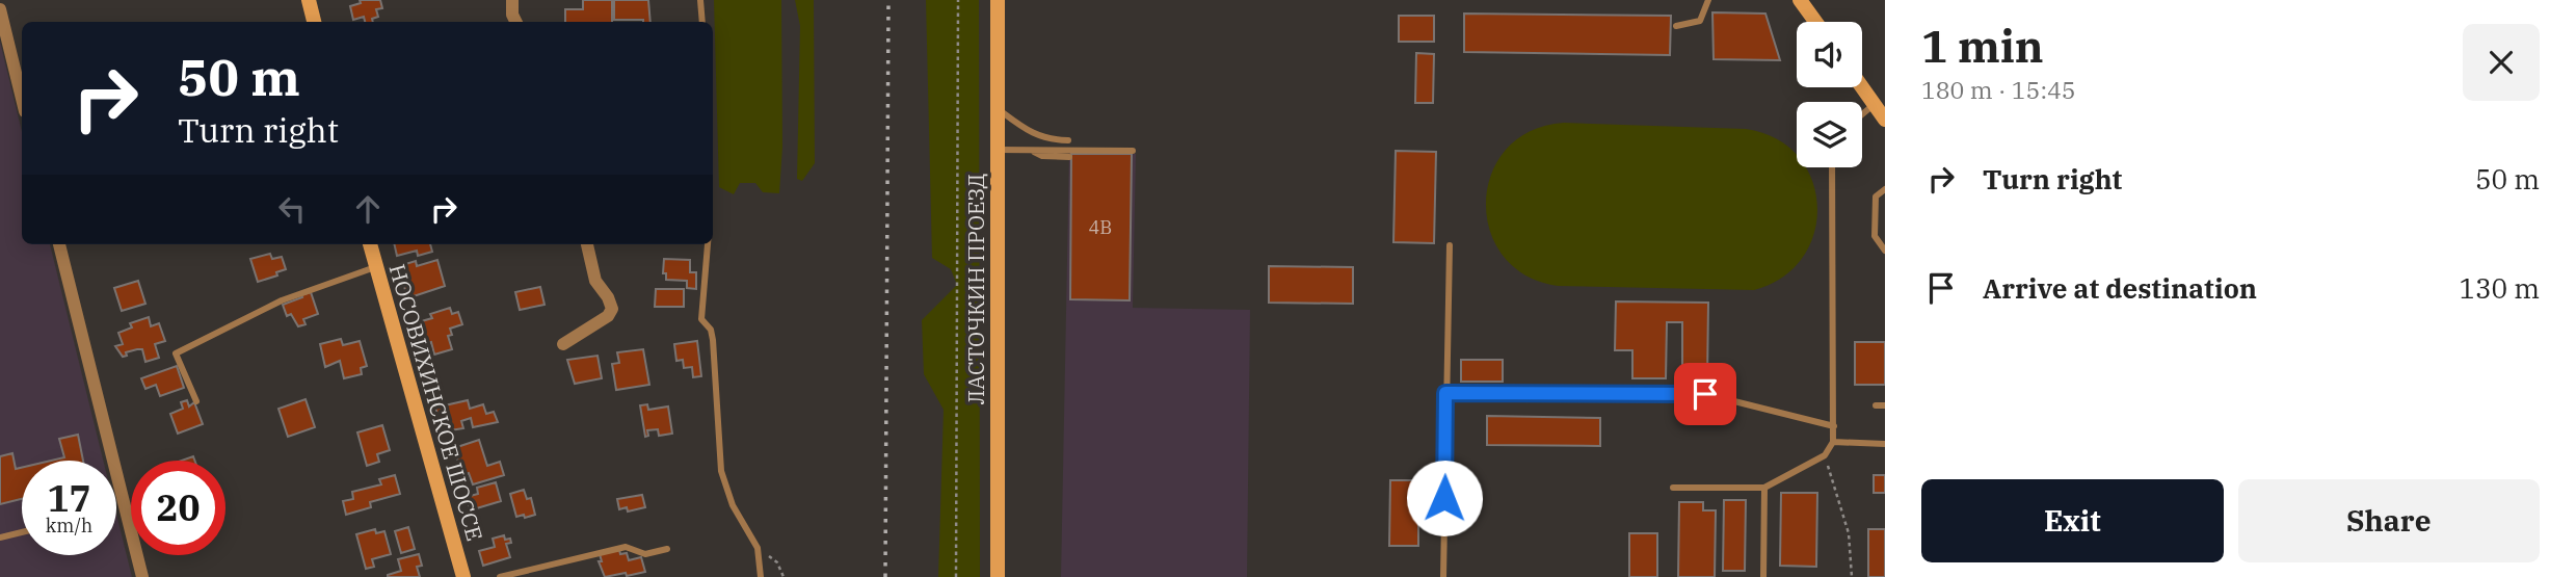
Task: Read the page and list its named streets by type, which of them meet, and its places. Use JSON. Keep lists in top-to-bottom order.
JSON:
{
  "streets": {
    "street": ["ЛАСТОЧКИН ПРОЕЗД", "НОСОВИХИНСКОЕ ШОССЕ"]
  },
  "house_numbers": ["4В"],
  "page": {
    "heading": ["1 min", "180 m · 15:45"],
    "turn": ["50 m", "Turn right"],
    "list": [
      {
        "name": "Turn right",
        "value": "50 m"
      },
      {
        "name": "Arrive at destination",
        "value": "130 m"
      }
    ],
    "speed": "17 km/h",
    "limit": "20",
    "buttons": ["Exit", "Share"]
  }
}
